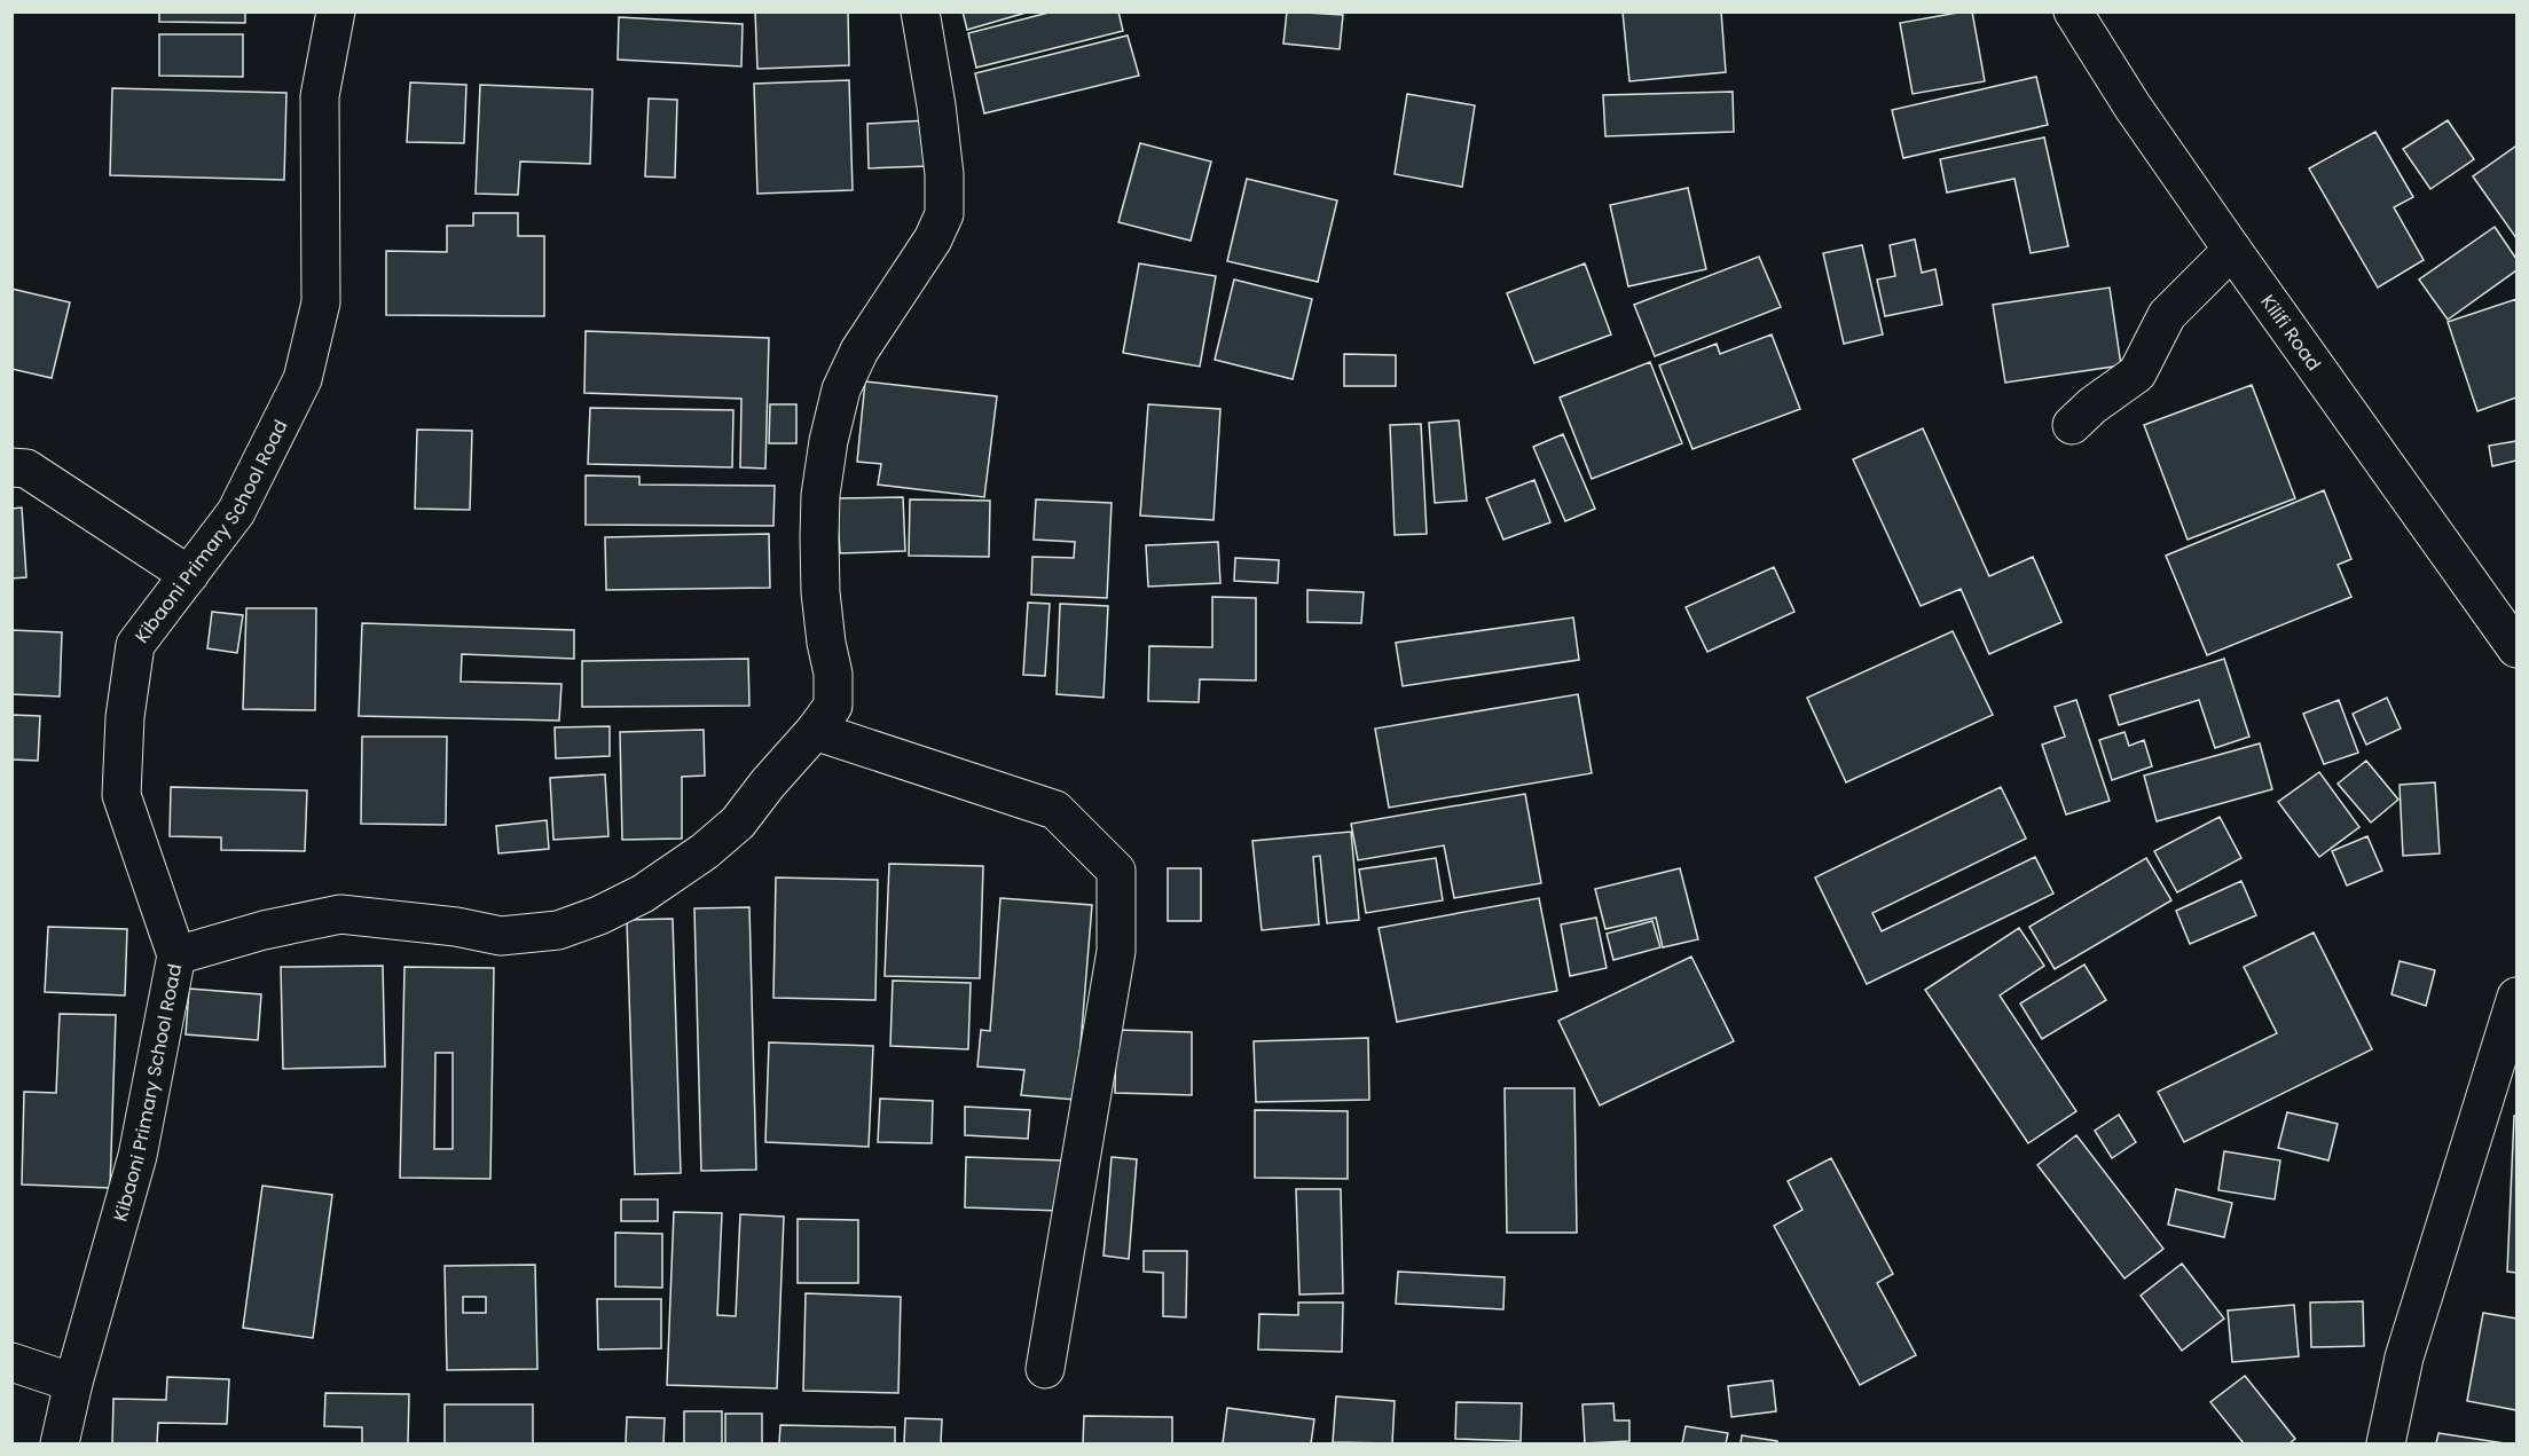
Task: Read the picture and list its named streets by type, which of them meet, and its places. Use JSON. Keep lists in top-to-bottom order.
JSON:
{
  "streets": {
    "street": ["Kilifi Road", "Kibaoni Primary School Road"]
  }
}
